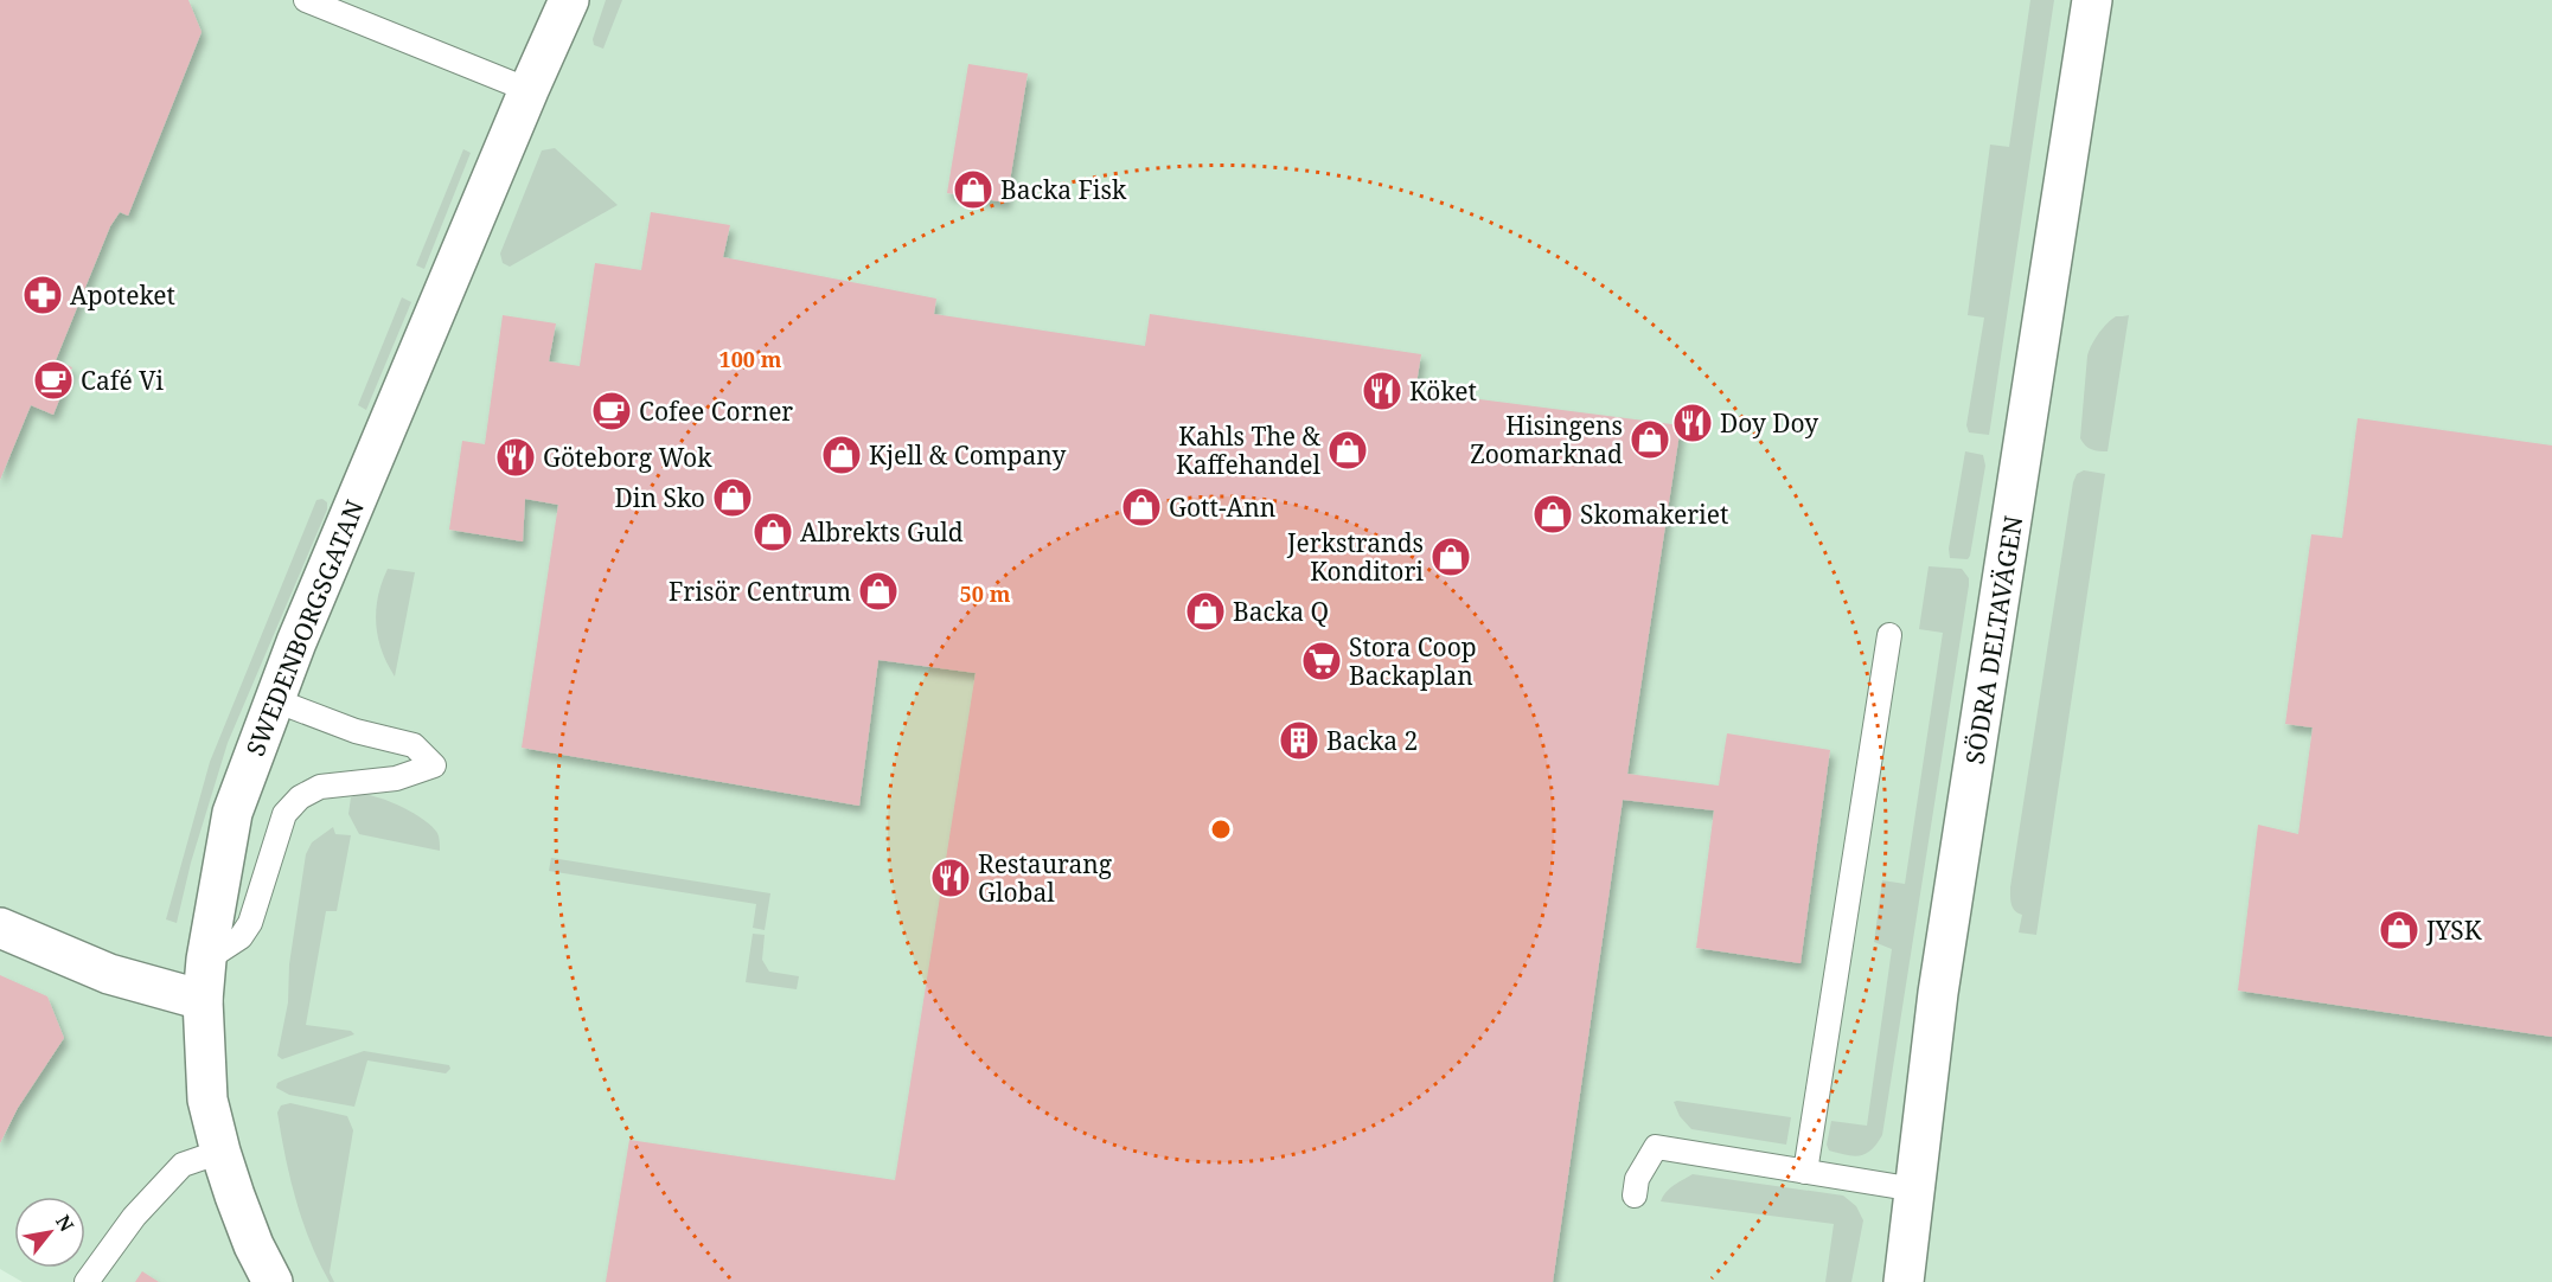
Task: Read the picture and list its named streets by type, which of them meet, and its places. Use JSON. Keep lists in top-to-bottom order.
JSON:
{
  "streets": {
    "street": ["SWEDENBORGSGATAN", "SÖDRA DELTAVÄGEN"]
  },
  "places": {
    "shop": [
      "Backa Fisk",
      "Hisingens Zoomarknad",
      "Kahls The & Kaffehandel",
      "Kjell & Company",
      "Din Sko",
      "Gott-Ann",
      "Skomakeriet",
      "Albrekts Guld",
      "Jerkstrands Konditori",
      "Frisör Centrum",
      "Backa Q",
      "JYSK"
    ],
    "pharmacy": ["Apoteket"],
    "cafe": ["Café Vi", "Cofee Corner"],
    "restaurant": [
      "Köket",
      "Doy Doy",
      "Göteborg Wok",
      "Restaurang Global"
    ],
    "supermarket": ["Stora Coop Backaplan"],
    "building": ["Backa 2"]
  },
  "north": "top right",
  "rings": ["100 m", "50 m"]
}
